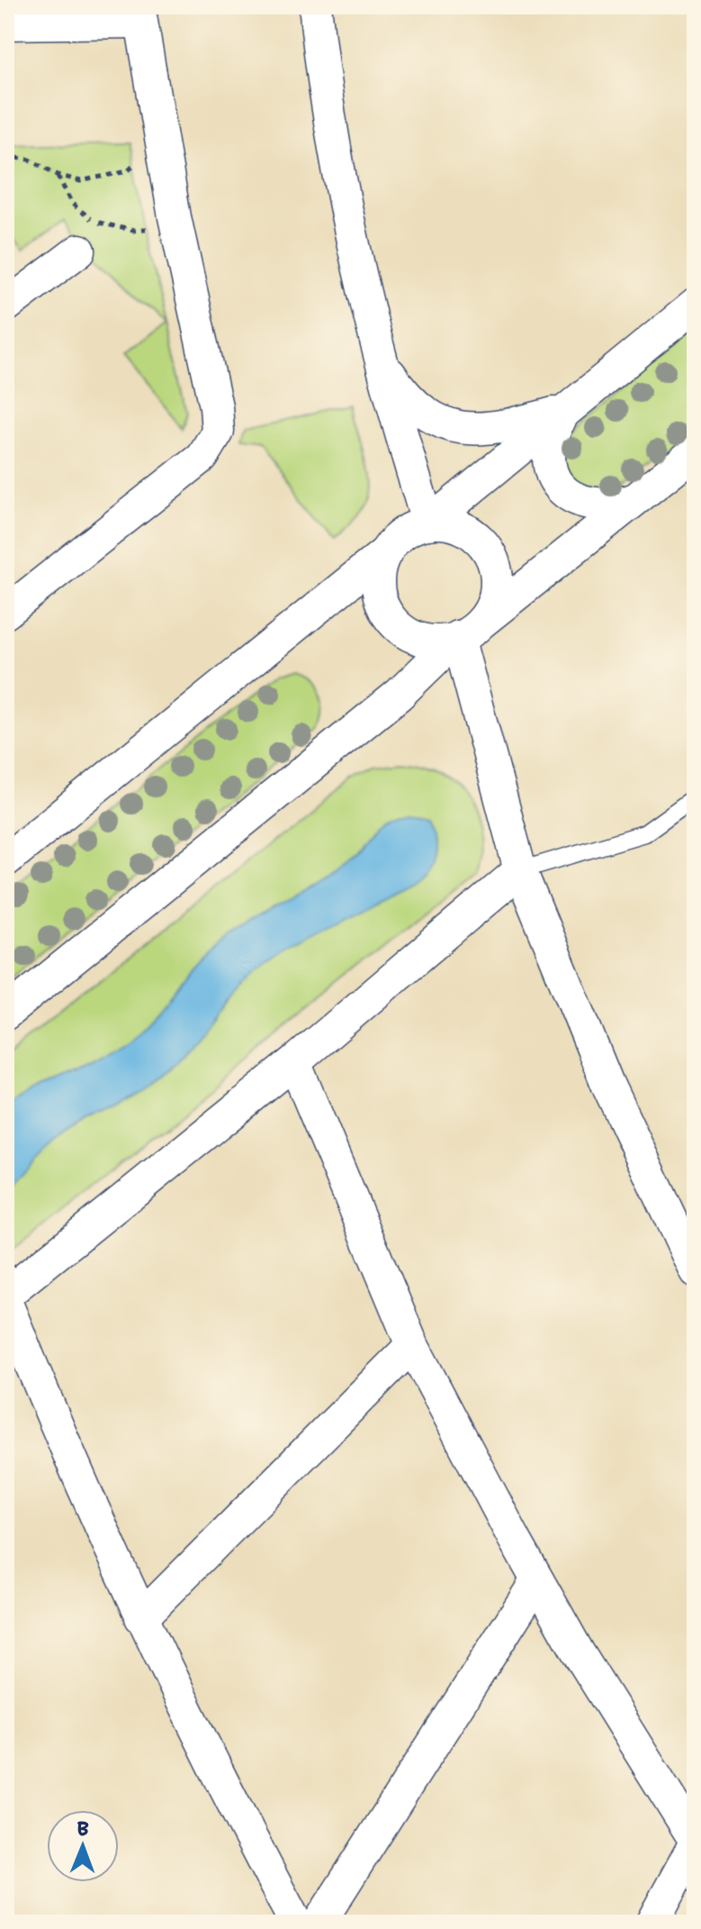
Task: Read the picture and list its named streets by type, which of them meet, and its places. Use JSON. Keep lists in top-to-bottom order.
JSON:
{
  "north": "top"
}
